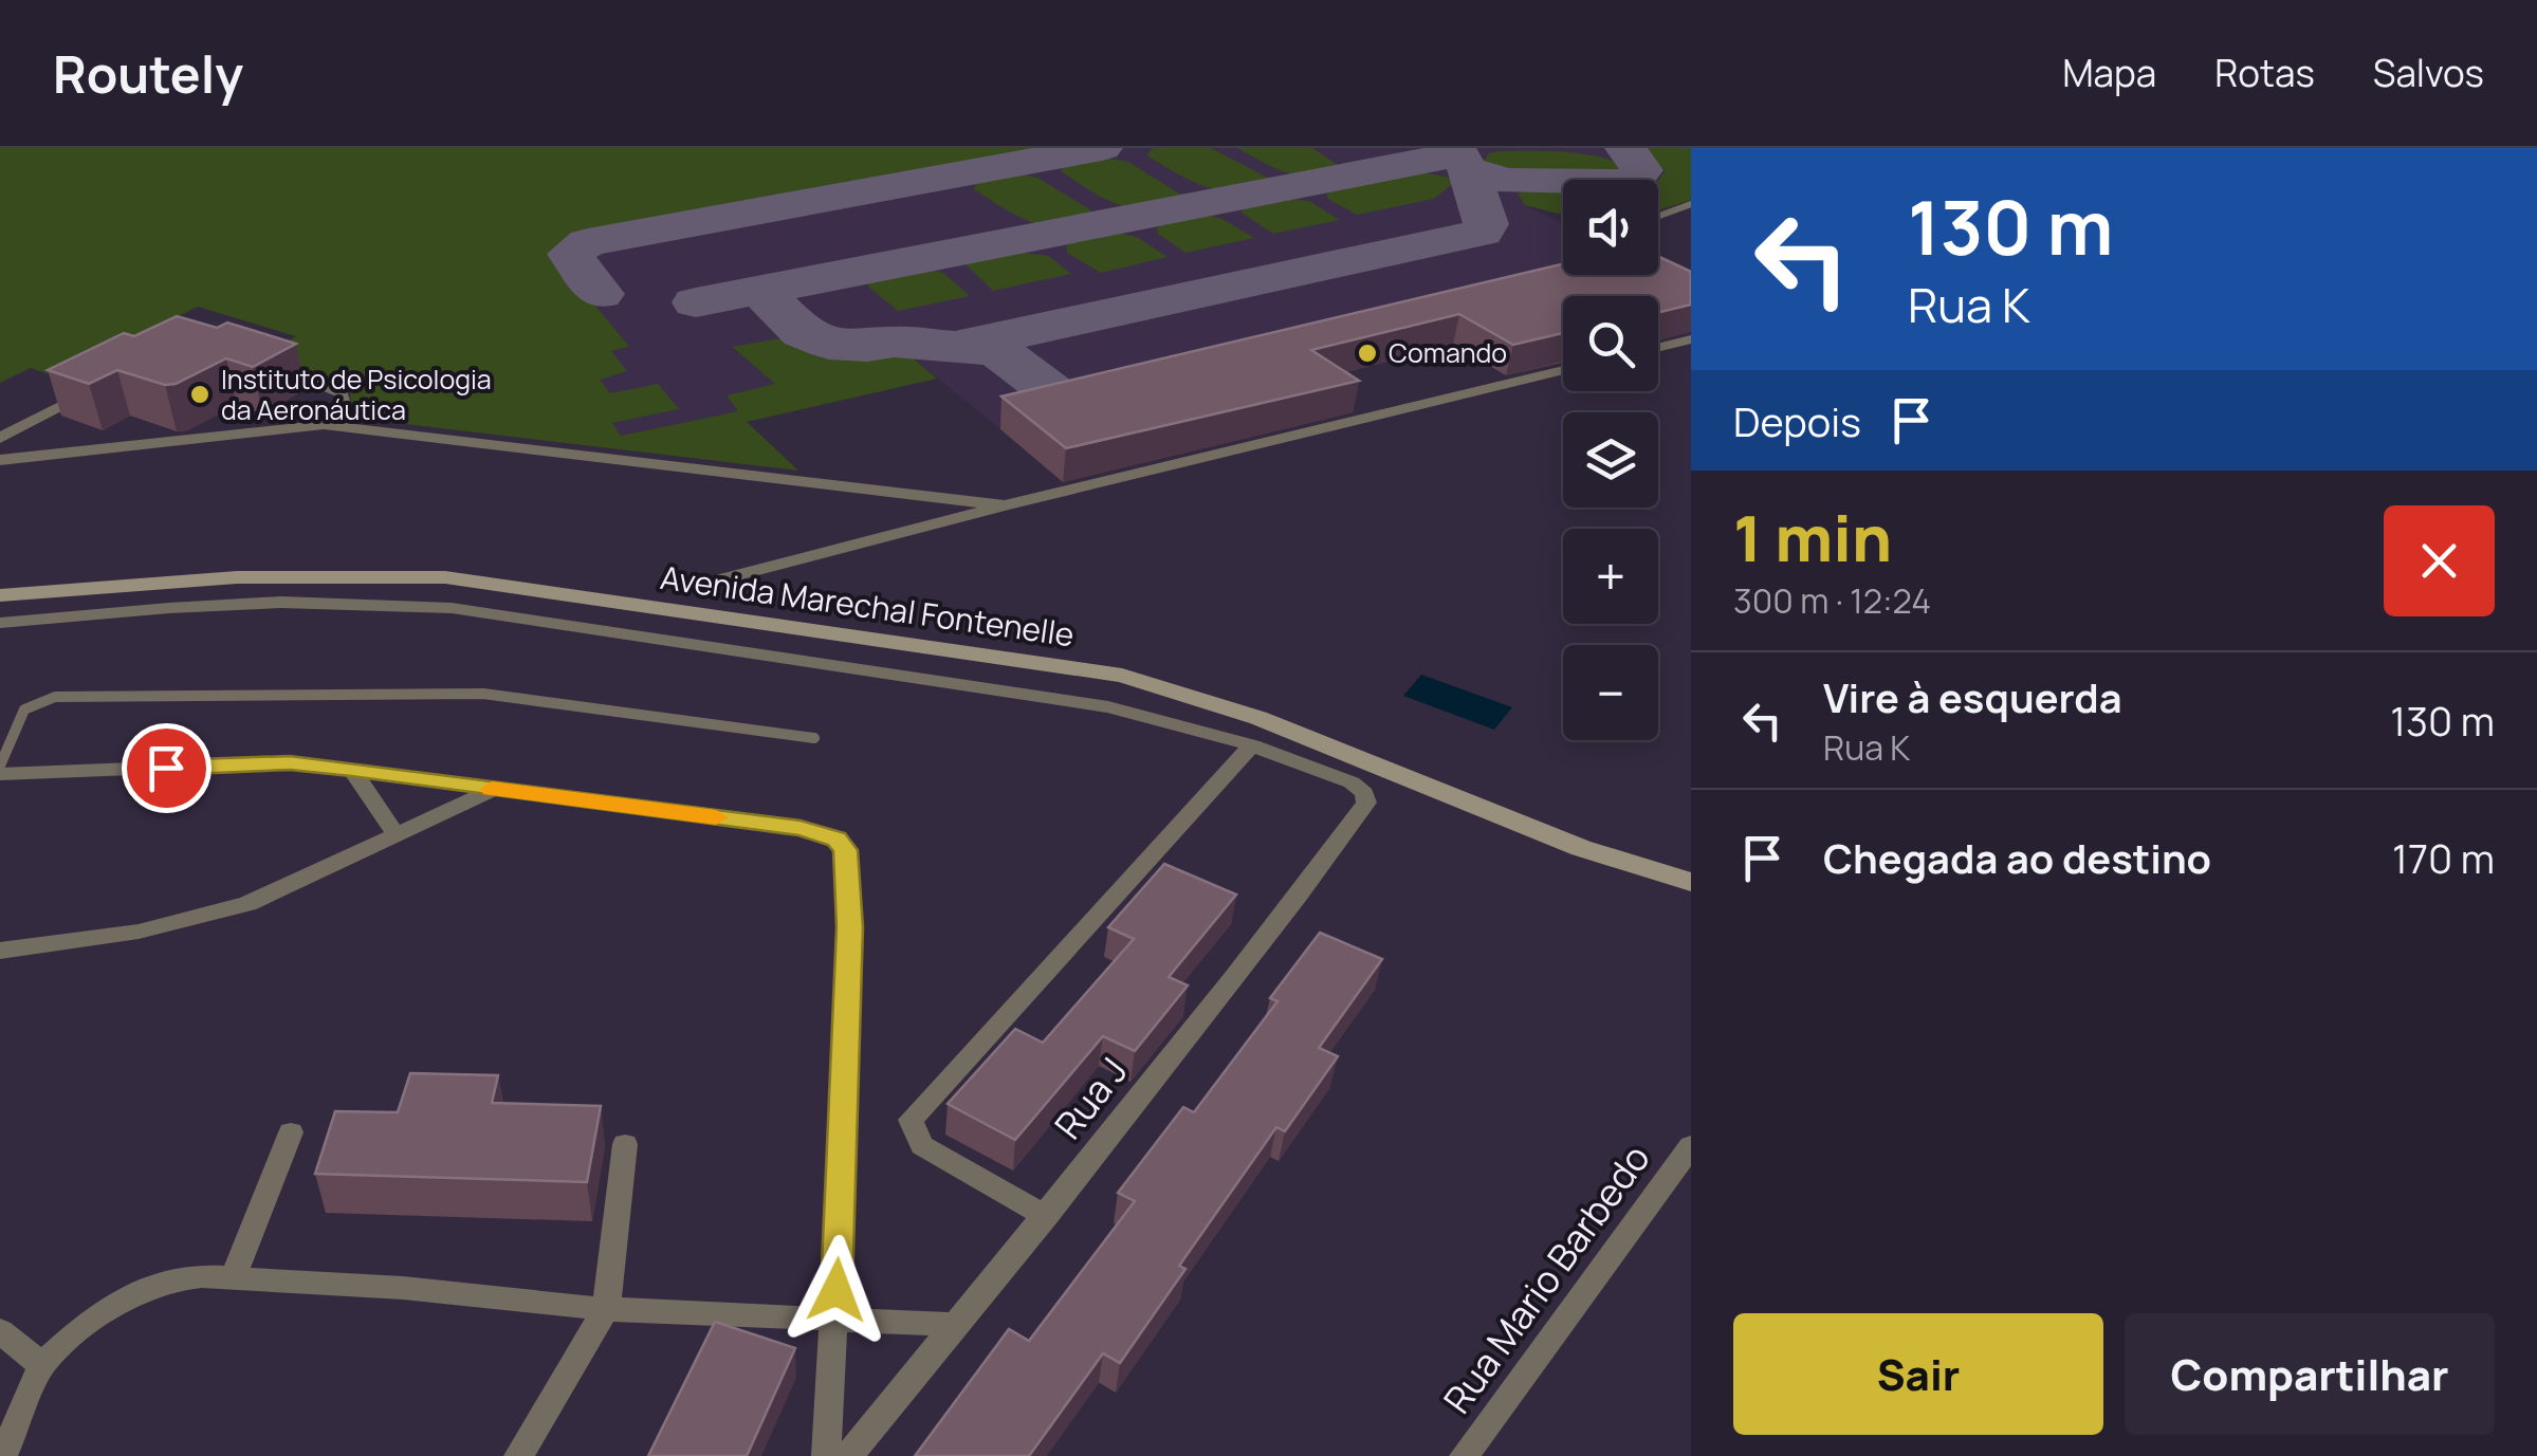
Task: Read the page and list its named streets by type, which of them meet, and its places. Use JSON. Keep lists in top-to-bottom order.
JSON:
{
  "streets": {
    "main road": ["Avenida Marechal Fontenelle"],
    "street": ["Rua J", "Rua Mario Barbedo"]
  },
  "places": ["Comando", "Instituto de Psicologia da Aeronáutica"],
  "page": {
    "header": "Routely",
    "nav": ["Mapa", "Rotas", "Salvos"],
    "turn": ["130 m", "Rua K"],
    "map_buttons": ["+", "−"],
    "then": "Depois",
    "heading": ["1 min", "300 m · 12:24"],
    "list": [
      {
        "name": "Vire à esquerda",
        "note": "Rua K",
        "value": "130 m"
      },
      {
        "name": "Chegada ao destino",
        "value": "170 m"
      }
    ],
    "buttons": ["Sair", "Compartilhar"]
  }
}
